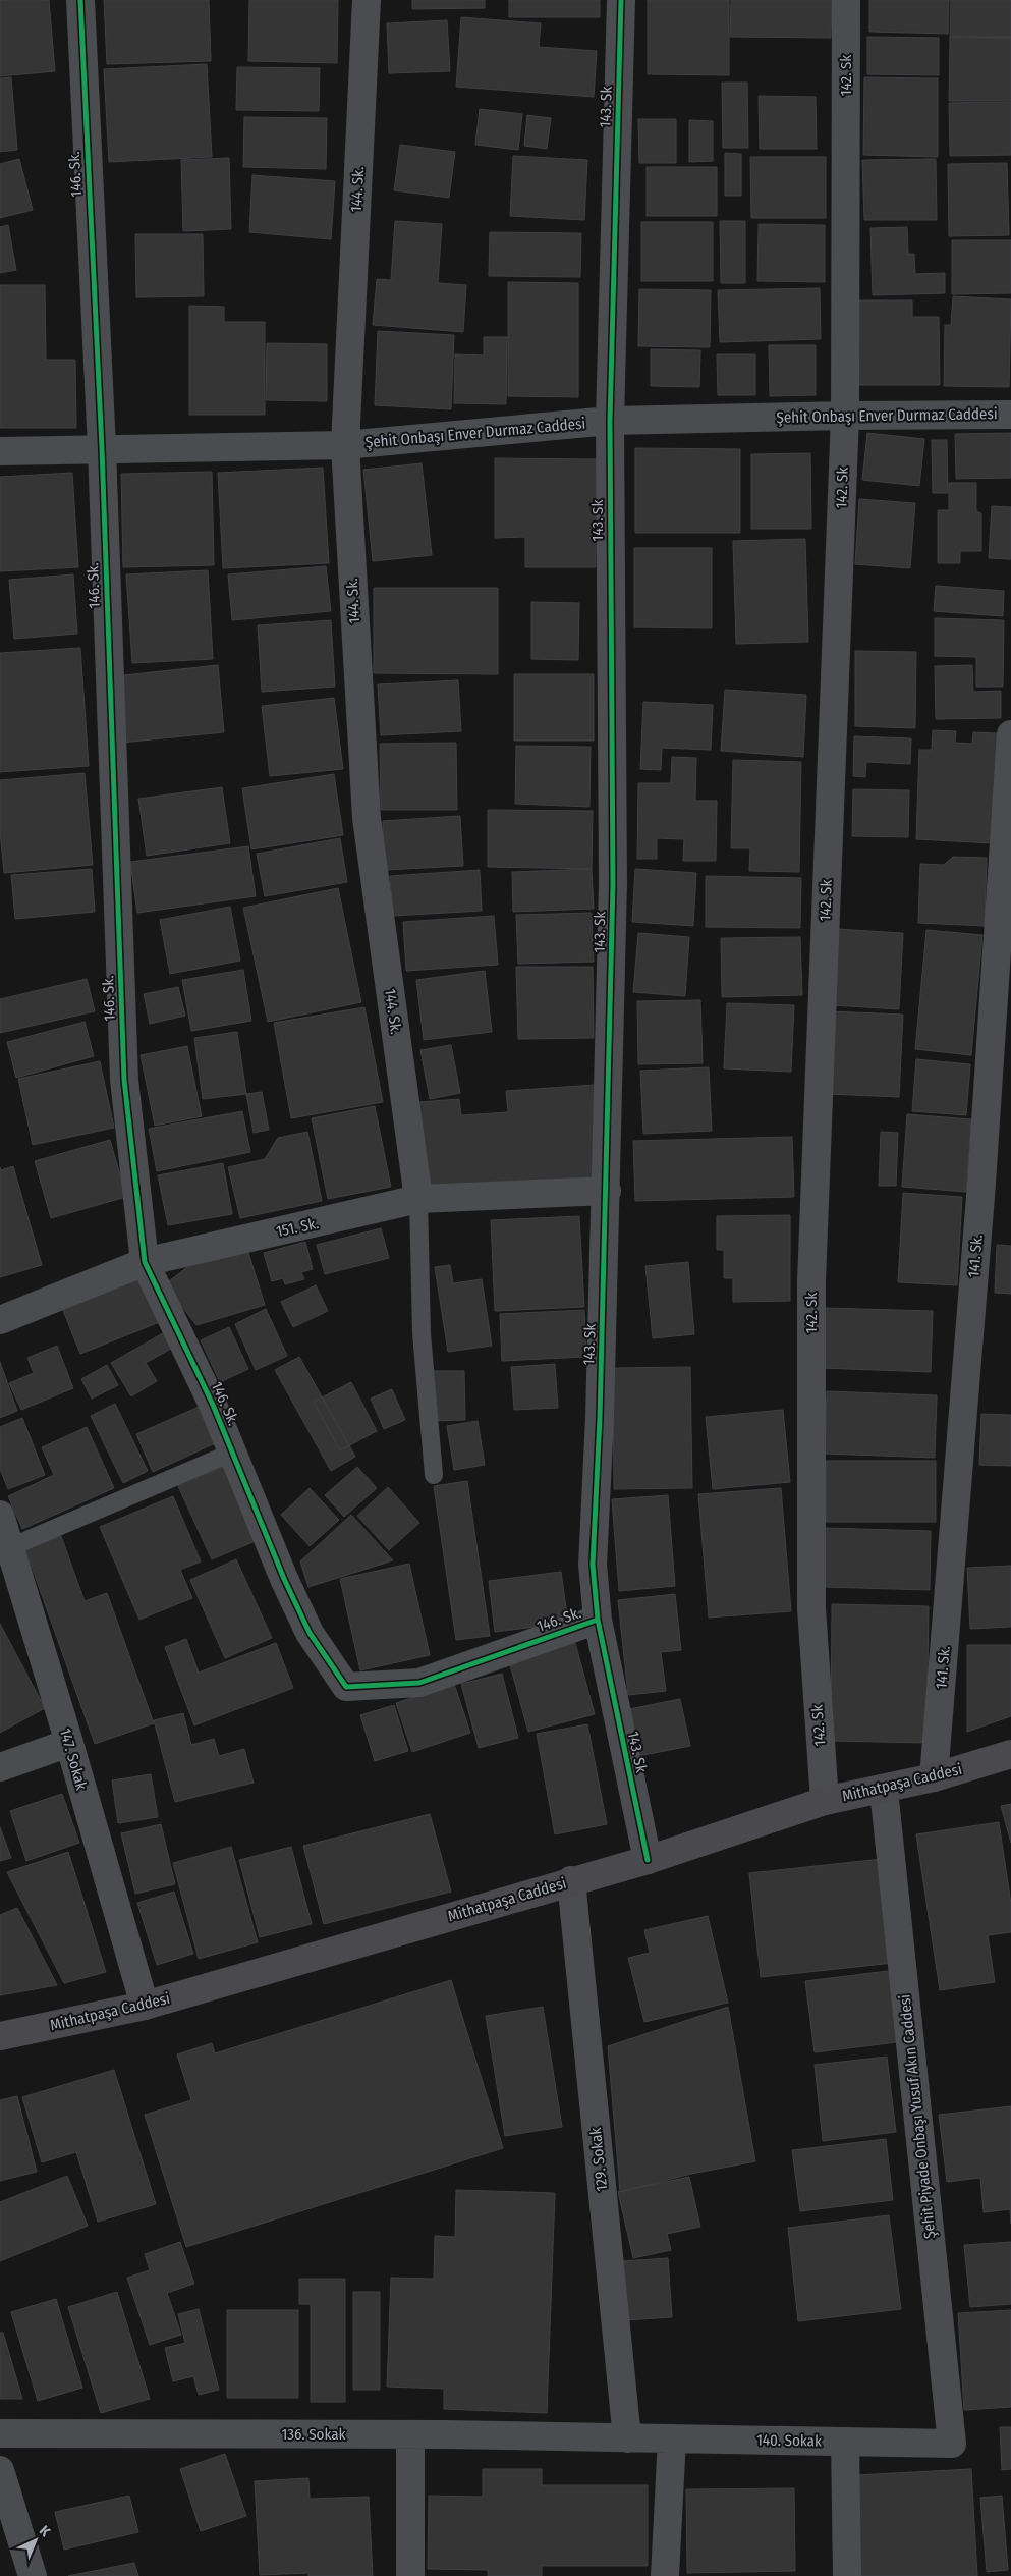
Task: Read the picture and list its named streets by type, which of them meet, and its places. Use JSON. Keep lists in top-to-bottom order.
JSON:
{
  "streets": {
    "street": [
      "142. Sk",
      "143. Sk",
      "146. Sk.",
      "144. Sk.",
      "Şehit Onbaşı Enver Durmaz Caddesi",
      "151. Sk.",
      "141. Sk.",
      "147. Sokak",
      "Mithatpaşa Caddesi",
      "Şehit Piyade Onbaşı Yusuf Akın Caddesi",
      "129. Sokak",
      "136. Sokak",
      "140. Sokak"
    ]
  },
  "crossings": [
    ["142. Sk", "Şehit Onbaşı Enver Durmaz Caddesi"],
    ["142. Sk", "Mithatpaşa Caddesi"],
    ["143. Sk", "146. Sk."],
    ["143. Sk", "Şehit Onbaşı Enver Durmaz Caddesi"],
    ["143. Sk", "151. Sk."],
    ["143. Sk", "Mithatpaşa Caddesi"],
    ["146. Sk.", "Şehit Onbaşı Enver Durmaz Caddesi"],
    ["146. Sk.", "151. Sk."],
    ["144. Sk.", "Şehit Onbaşı Enver Durmaz Caddesi"],
    ["144. Sk.", "151. Sk."],
    ["141. Sk.", "Mithatpaşa Caddesi"],
    ["147. Sokak", "Mithatpaşa Caddesi"],
    ["Mithatpaşa Caddesi", "Şehit Piyade Onbaşı Yusuf Akın Caddesi"],
    ["Mithatpaşa Caddesi", "129. Sokak"],
    ["Şehit Piyade Onbaşı Yusuf Akın Caddesi", "140. Sokak"],
    ["129. Sokak", "136. Sokak"],
    ["129. Sokak", "140. Sokak"],
    ["136. Sokak", "140. Sokak"]
  ],
  "north": "top right"
}
